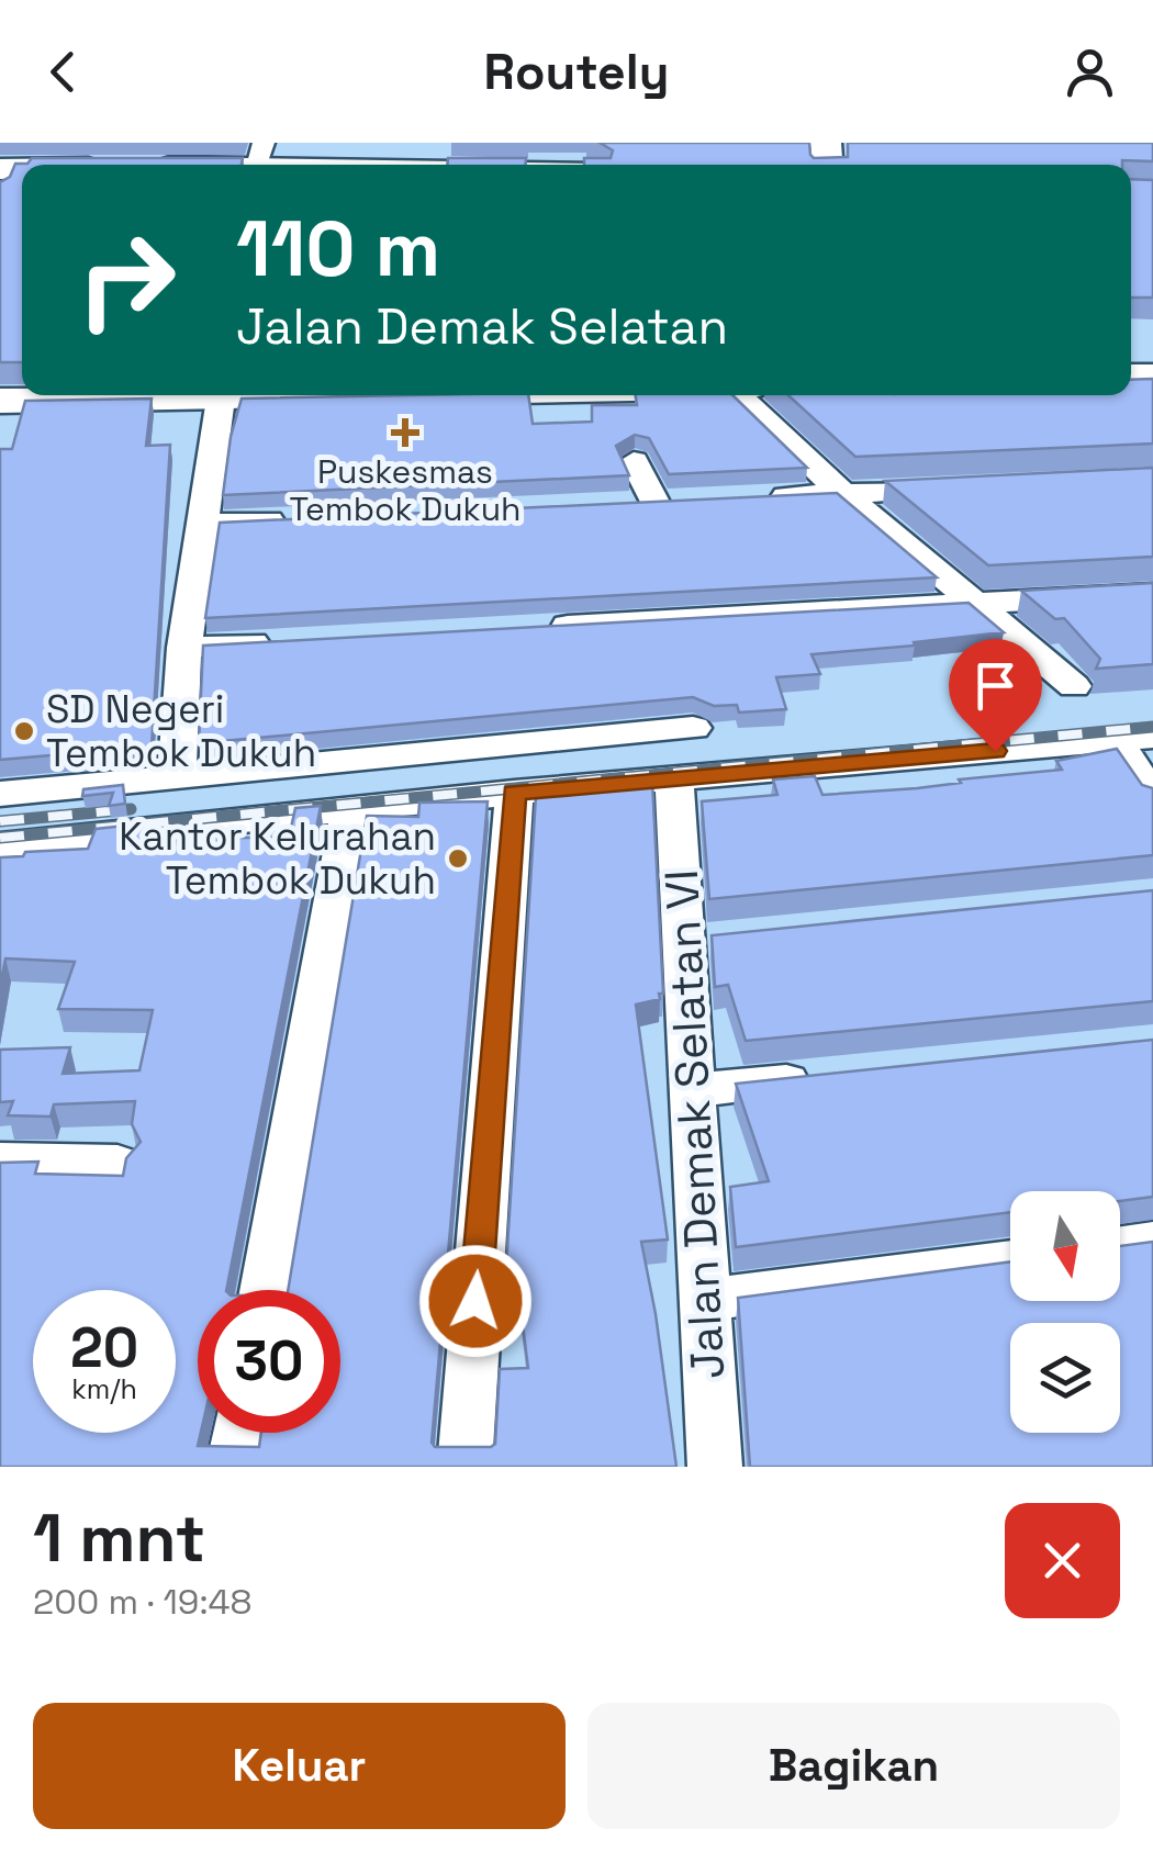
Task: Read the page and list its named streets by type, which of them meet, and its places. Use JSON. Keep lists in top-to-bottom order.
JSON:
{
  "streets": {
    "street": ["Jalan Demak Selatan VI"]
  },
  "places": {
    "health": ["Puskesmas Tembok Dukuh"],
    "other": ["SD Negeri Tembok Dukuh", "Kantor Kelurahan Tembok Dukuh"]
  },
  "north": "bottom",
  "page": {
    "header": "Routely",
    "turn": ["110 m", "Jalan Demak Selatan"],
    "speed": "20 km/h",
    "limit": "30",
    "heading": ["1 mnt", "200 m · 19:48"],
    "buttons": ["Keluar", "Bagikan"]
  }
}
